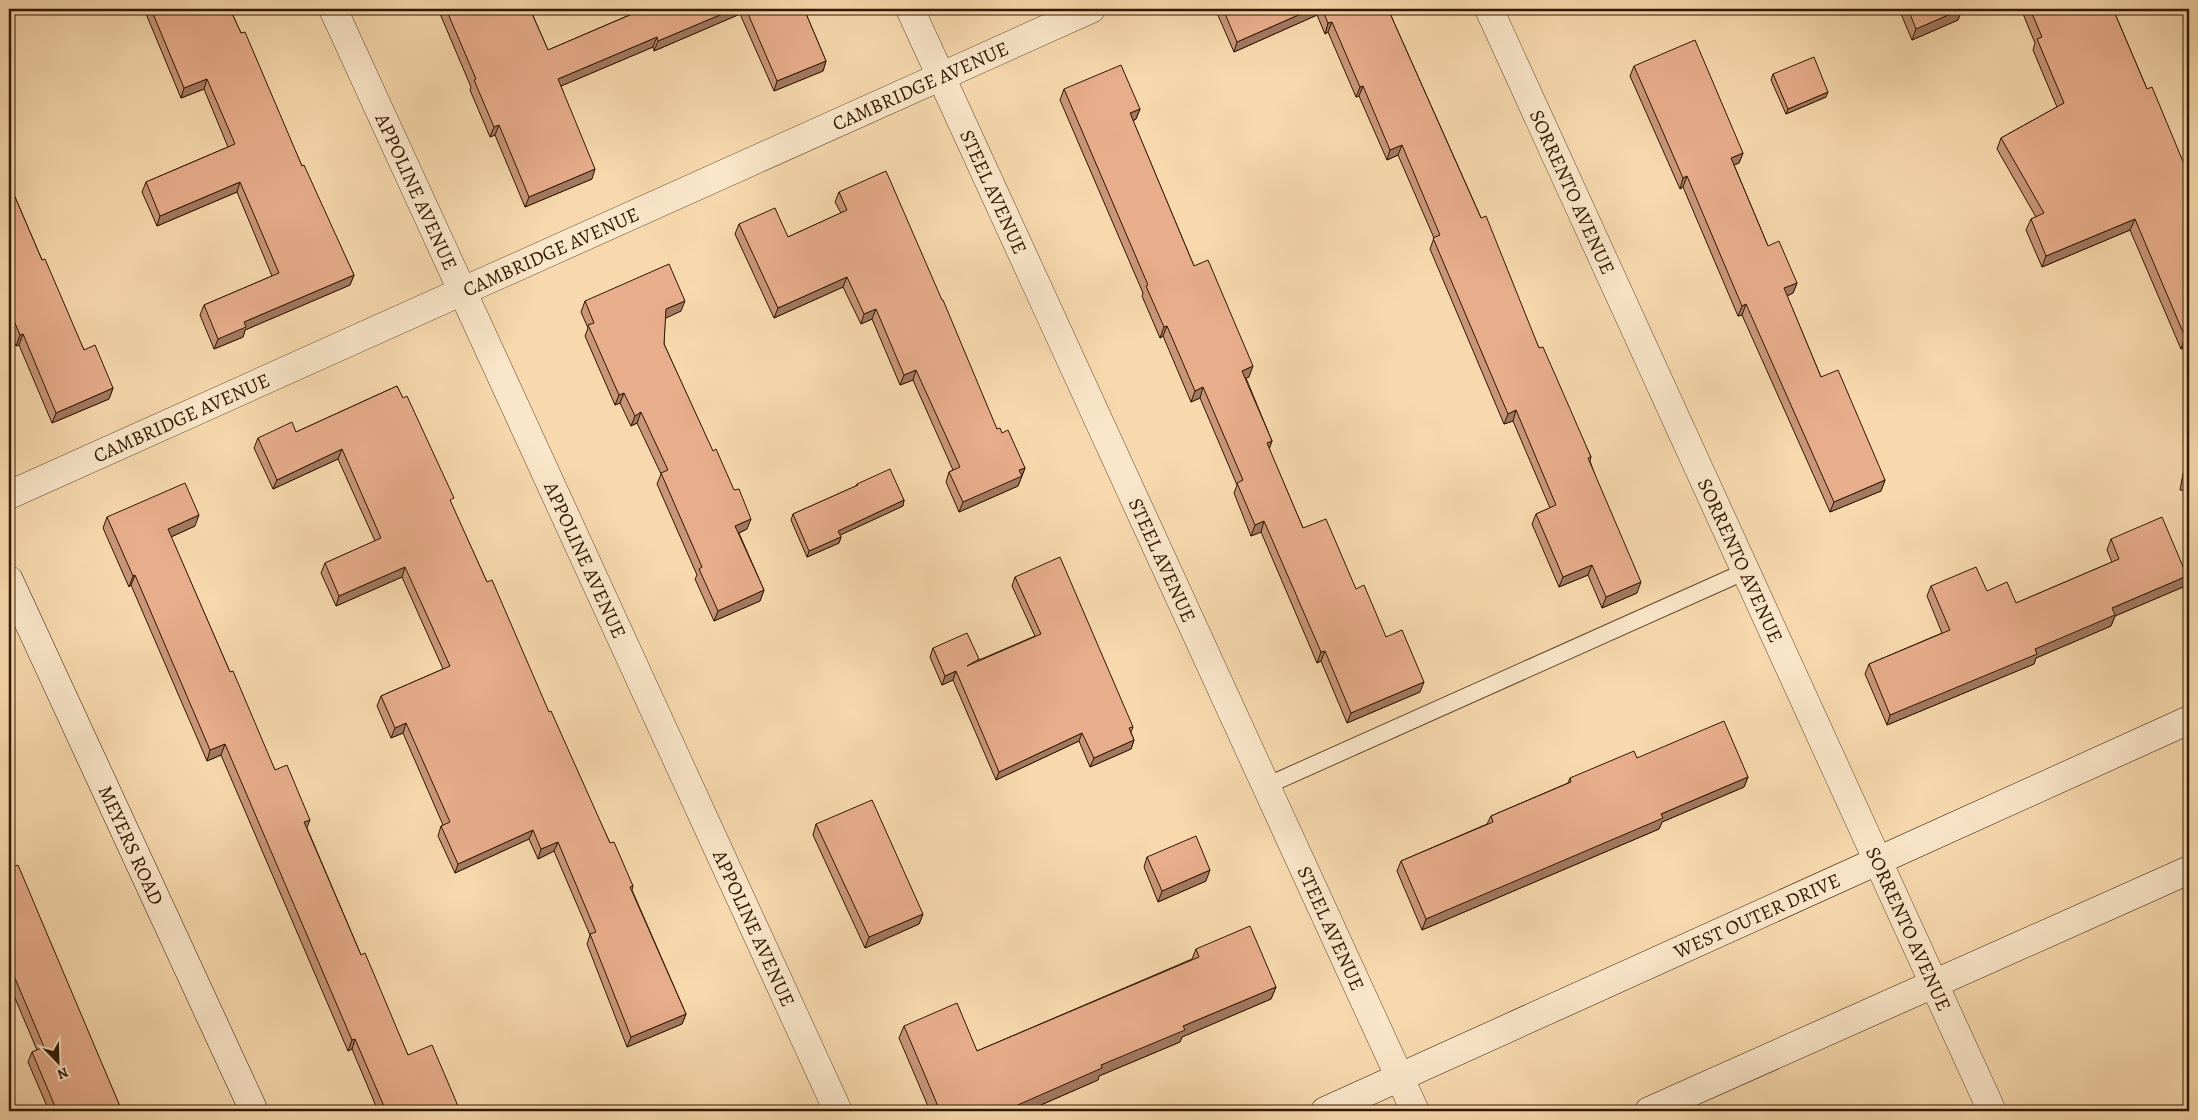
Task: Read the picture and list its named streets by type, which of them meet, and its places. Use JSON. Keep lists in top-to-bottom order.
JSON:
{
  "streets": {
    "street": [
      "CAMBRIDGE AVENUE",
      "APPOLINE AVENUE",
      "STEEL AVENUE",
      "SORRENTO AVENUE",
      "MEYERS ROAD",
      "WEST OUTER DRIVE"
    ]
  },
  "crossings": [
    ["CAMBRIDGE AVENUE", "APPOLINE AVENUE"],
    ["CAMBRIDGE AVENUE", "STEEL AVENUE"],
    ["STEEL AVENUE", "WEST OUTER DRIVE"],
    ["SORRENTO AVENUE", "WEST OUTER DRIVE"]
  ],
  "north": "bottom right"
}
